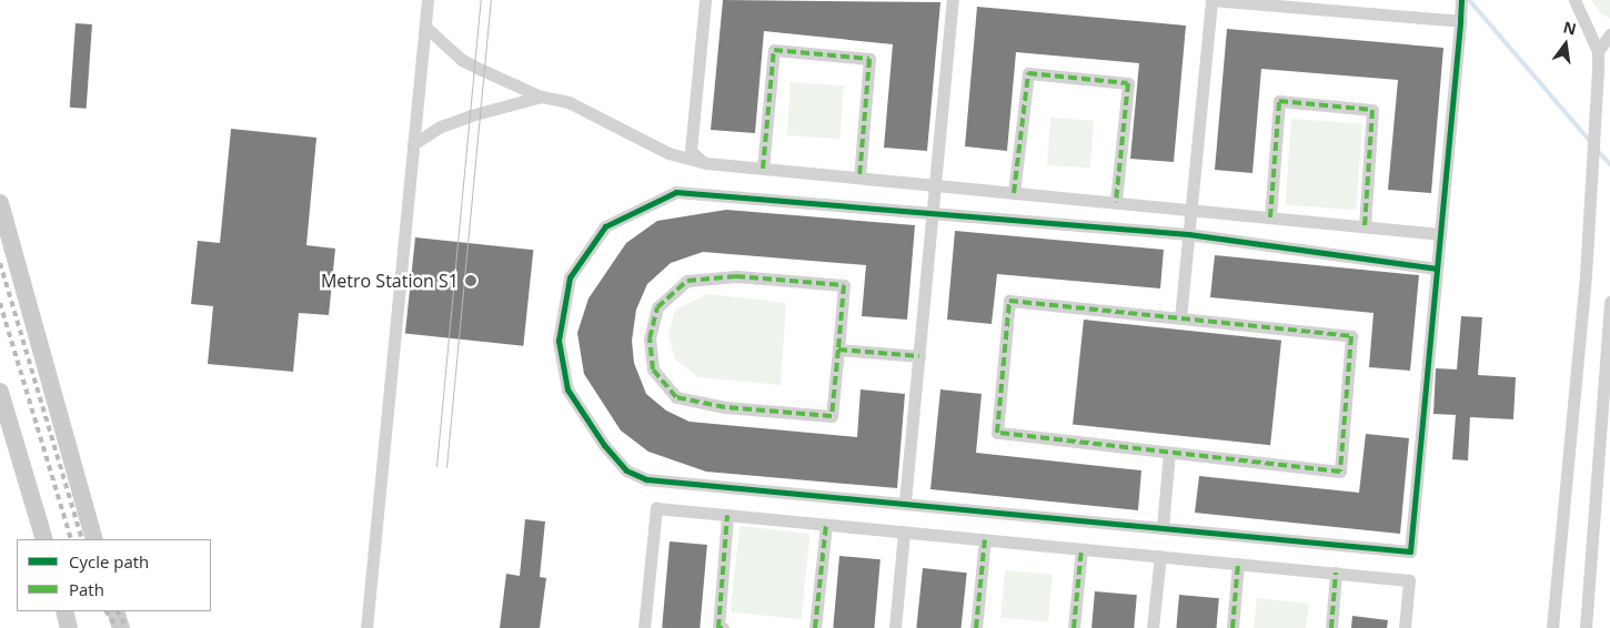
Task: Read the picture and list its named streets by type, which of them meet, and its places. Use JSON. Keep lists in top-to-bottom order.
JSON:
{
  "places": ["Metro Station S1"],
  "legend": ["Cycle path", "Path"],
  "north": "top"
}
